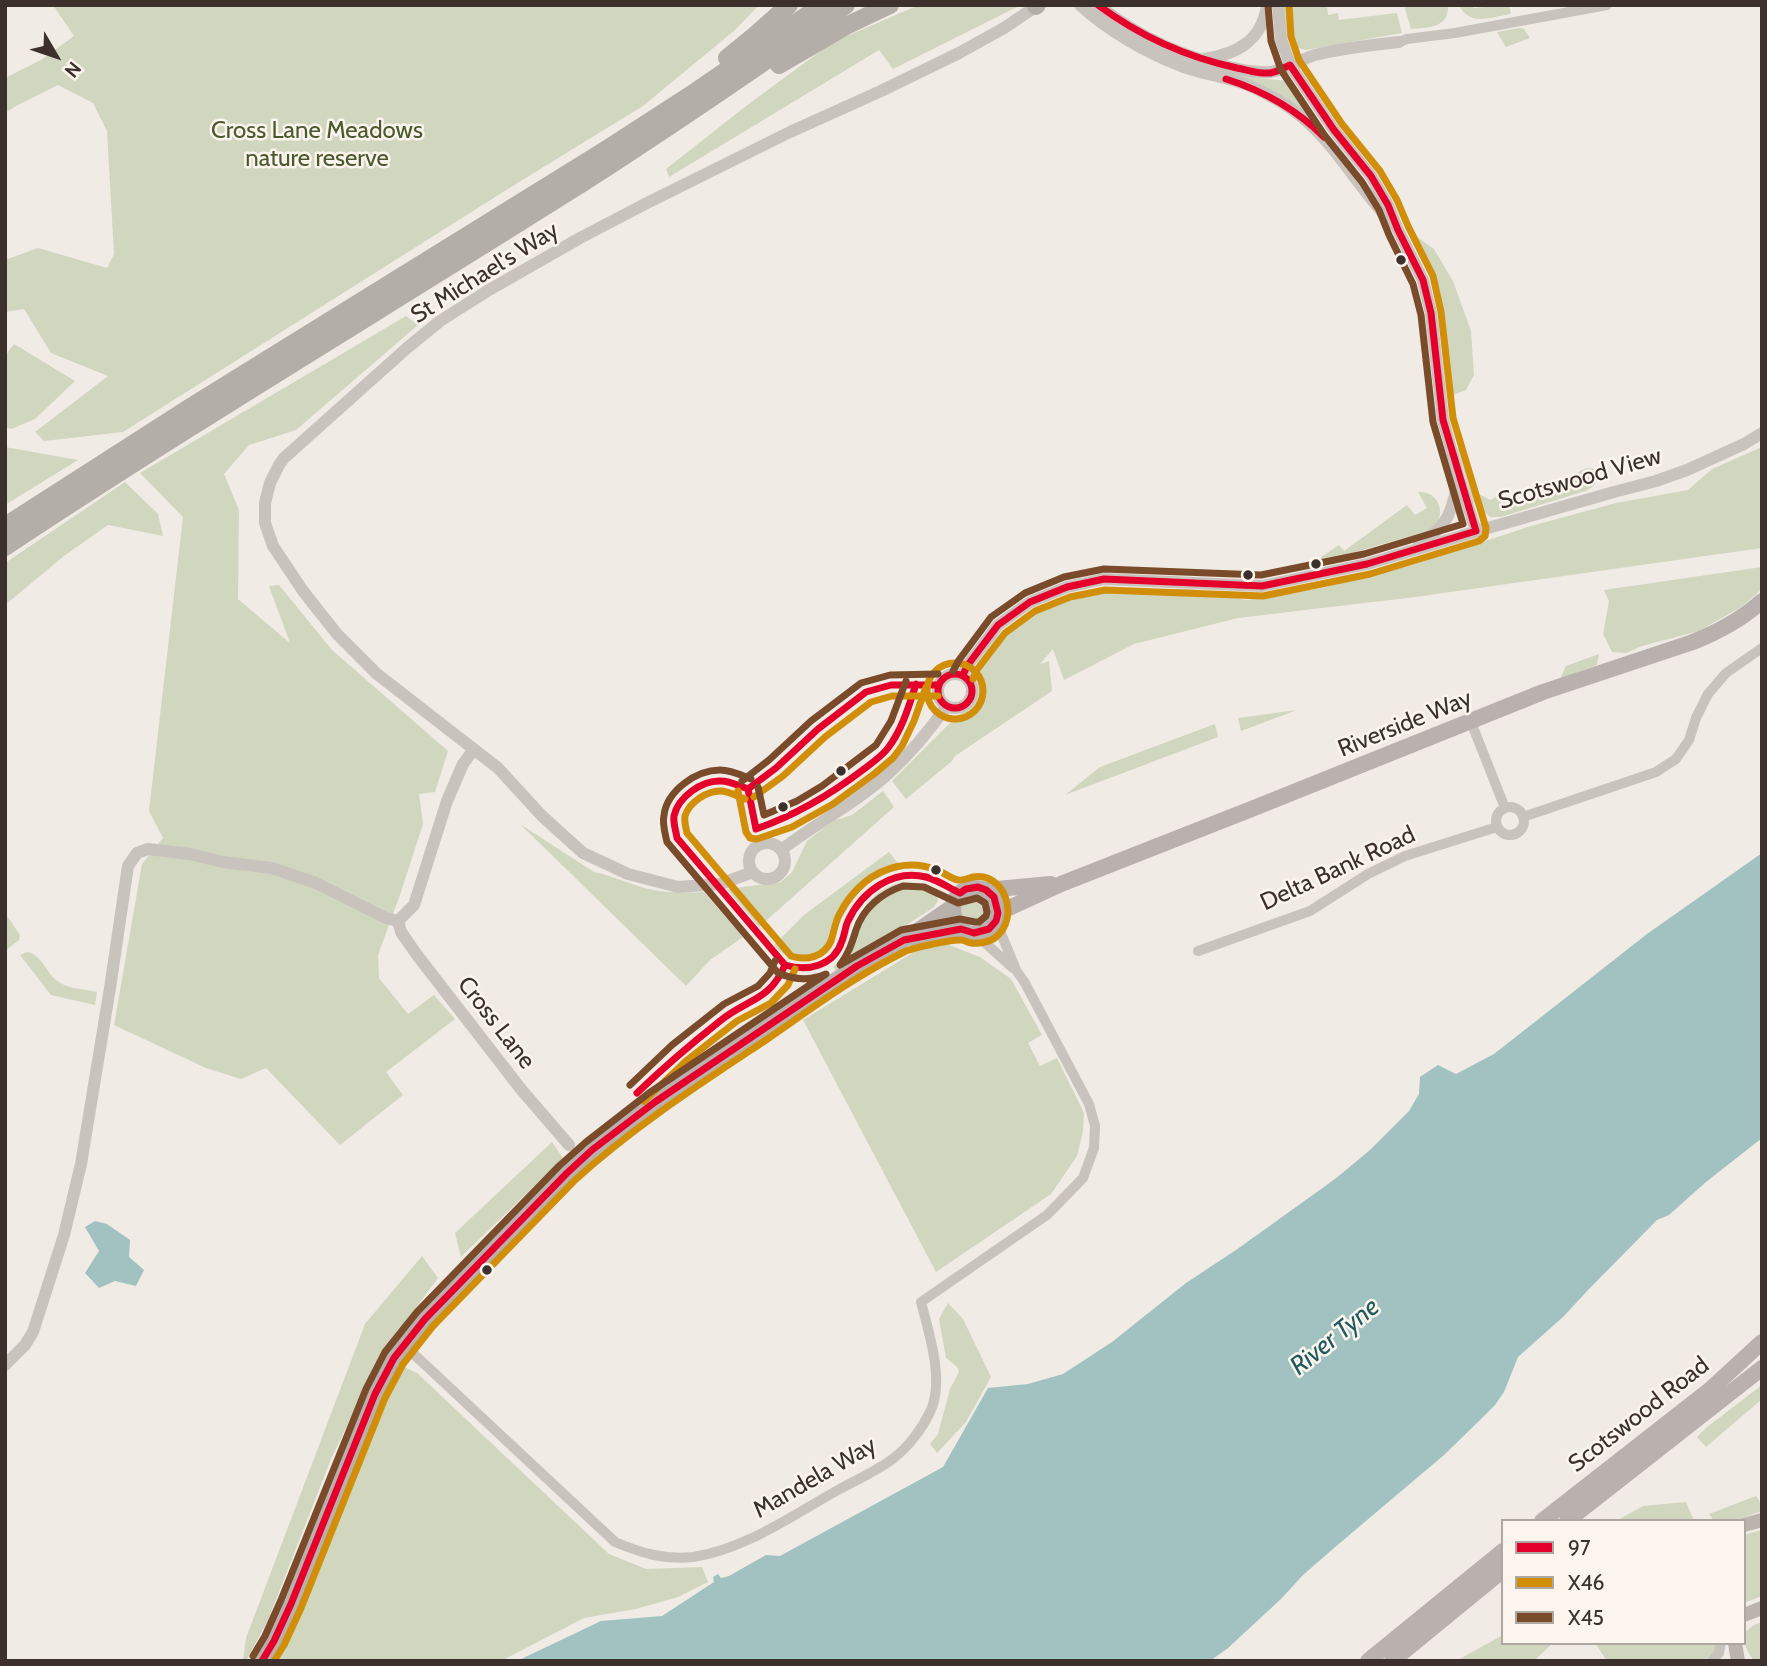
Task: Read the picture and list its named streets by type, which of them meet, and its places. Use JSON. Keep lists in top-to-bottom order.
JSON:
{
  "streets": {
    "main road": ["Riverside Way", "Scotswood Road"],
    "street": [
      "St Michael's Way",
      "Scotswood View",
      "Delta Bank Road",
      "Cross Lane",
      "Mandela Way"
    ]
  },
  "water": ["River Tyne"],
  "parks": ["Cross Lane Meadows nature reserve"],
  "lines": ["transit line 97", "transit line X46", "transit line X45"],
  "legend": ["97", "X46", "X45"],
  "north": "bottom right"
}
